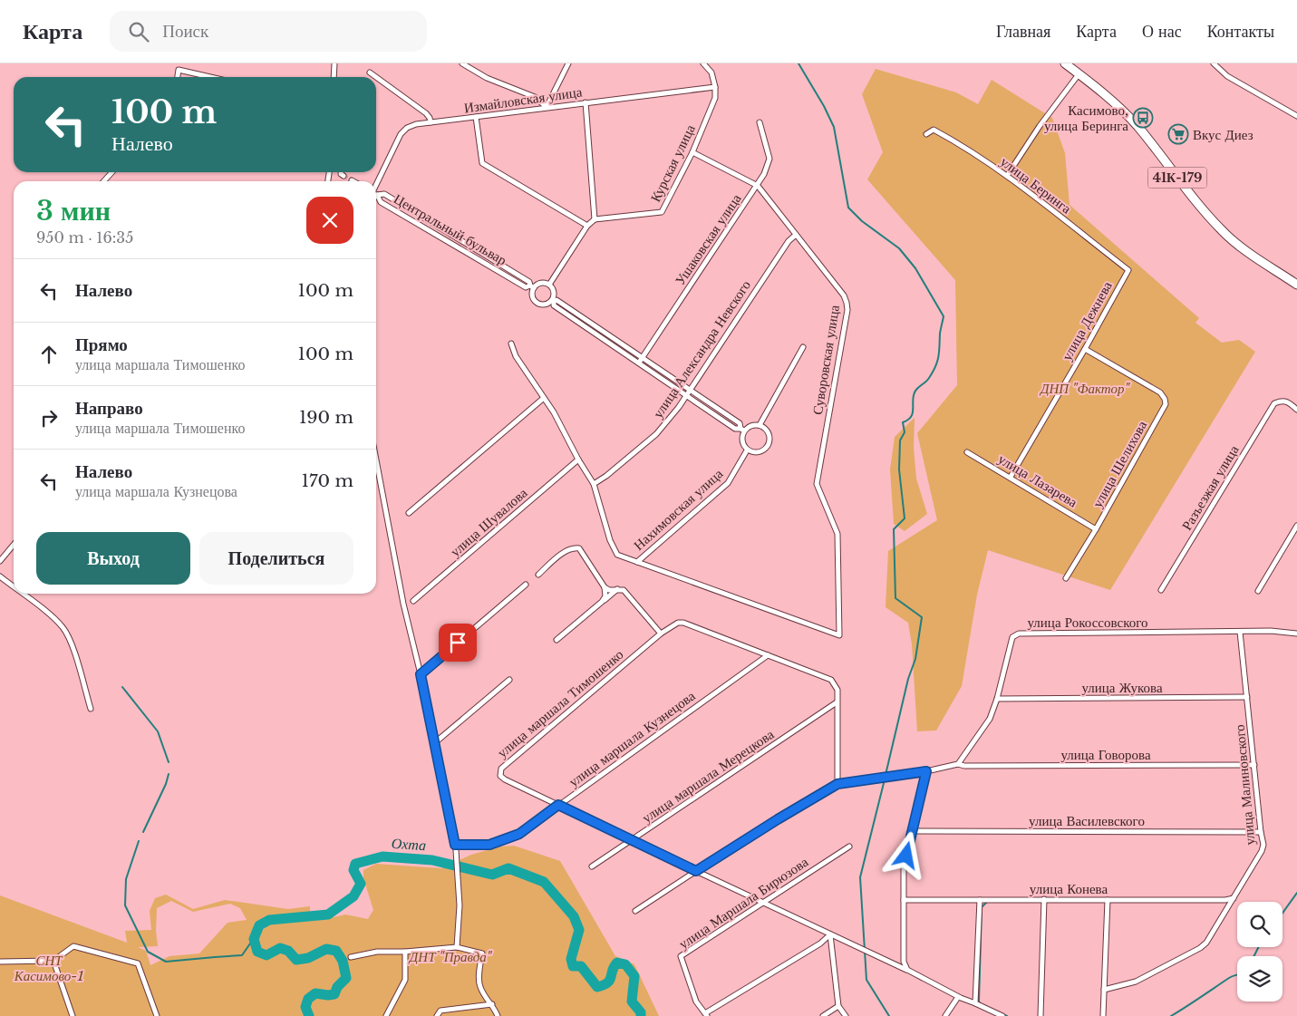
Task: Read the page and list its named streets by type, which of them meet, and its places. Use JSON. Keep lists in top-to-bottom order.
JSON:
{
  "streets": {
    "main road": ["41К-179"],
    "street": [
      "Измайловская улица",
      "Курская улица",
      "улица Беринга",
      "Центральный бульвар",
      "Ушаковская улица",
      "улица Дежнева",
      "улица Александра Невского",
      "Суворовская улица",
      "улица Шелихова",
      "улица Лазарева",
      "Разъезжая улица",
      "Нахимовская улица",
      "улица Шувалова",
      "улица Рокоссовского",
      "улица Жукова",
      "улица маршала Тимошенко",
      "улица маршала Кузнецова",
      "улица Говорова",
      "улица маршала Мерецкова",
      "улица Малиновского",
      "улица Василевского",
      "улица Конева",
      "улица Маршала Бирюзова"
    ]
  },
  "crossings": [
    ["Измайловская улица", "Курская улица"],
    ["Курская улица", "Суворовская улица"],
    ["улица Беринга", "улица Дежнева"],
    ["Центральный бульвар", "Ушаковская улица"],
    ["Центральный бульвар", "улица Александра Невского"],
    ["Центральный бульвар", "Нахимовская улица"],
    ["Ушаковская улица", "Суворовская улица"],
    ["улица Дежнева", "улица Шелихова"],
    ["улица Дежнева", "улица Лазарева"],
    ["улица Александра Невского", "Суворовская улица"],
    ["Суворовская улица", "Нахимовская улица"],
    ["улица Шелихова", "улица Лазарева"],
    ["улица Рокоссовского", "улица Жукова"],
    ["улица Рокоссовского", "улица Говорова"],
    ["улица Рокоссовского", "улица Малиновского"],
    ["улица Жукова", "улица Малиновского"],
    ["улица маршала Тимошенко", "улица маршала Кузнецова"],
    ["улица маршала Тимошенко", "улица маршала Мерецкова"],
    ["улица маршала Тимошенко", "улица Маршала Бирюзова"],
    ["улица Говорова", "улица Малиновского"],
    ["улица Малиновского", "улица Василевского"],
    ["улица Малиновского", "улица Конева"]
  ],
  "water": ["Охта"],
  "parks": ["ДНП \"Фактор\"", "ДНТ \"Правда\"", "СНТ Касимово-1"],
  "places": {
    "bus stop": ["Касимово, улица Беринга"],
    "supermarket": ["Вкус Диез"]
  },
  "page": {
    "header": "Карта",
    "search": "Поиск",
    "nav": [
      "Главная",
      "Карта",
      "О нас",
      "Контакты"
    ],
    "turn": ["100 m", "Налево"],
    "heading": ["3 мин", "950 m · 16:35"],
    "list": [
      {
        "name": "Налево",
        "value": "100 m"
      },
      {
        "name": "Прямо",
        "note": "улица маршала Тимошенко",
        "value": "100 m"
      },
      {
        "name": "Направо",
        "note": "улица маршала Тимошенко",
        "value": "190 m"
      },
      {
        "name": "Налево",
        "note": "улица маршала Кузнецова",
        "value": "170 m"
      }
    ],
    "buttons": ["Выход", "Поделиться"]
  }
}
